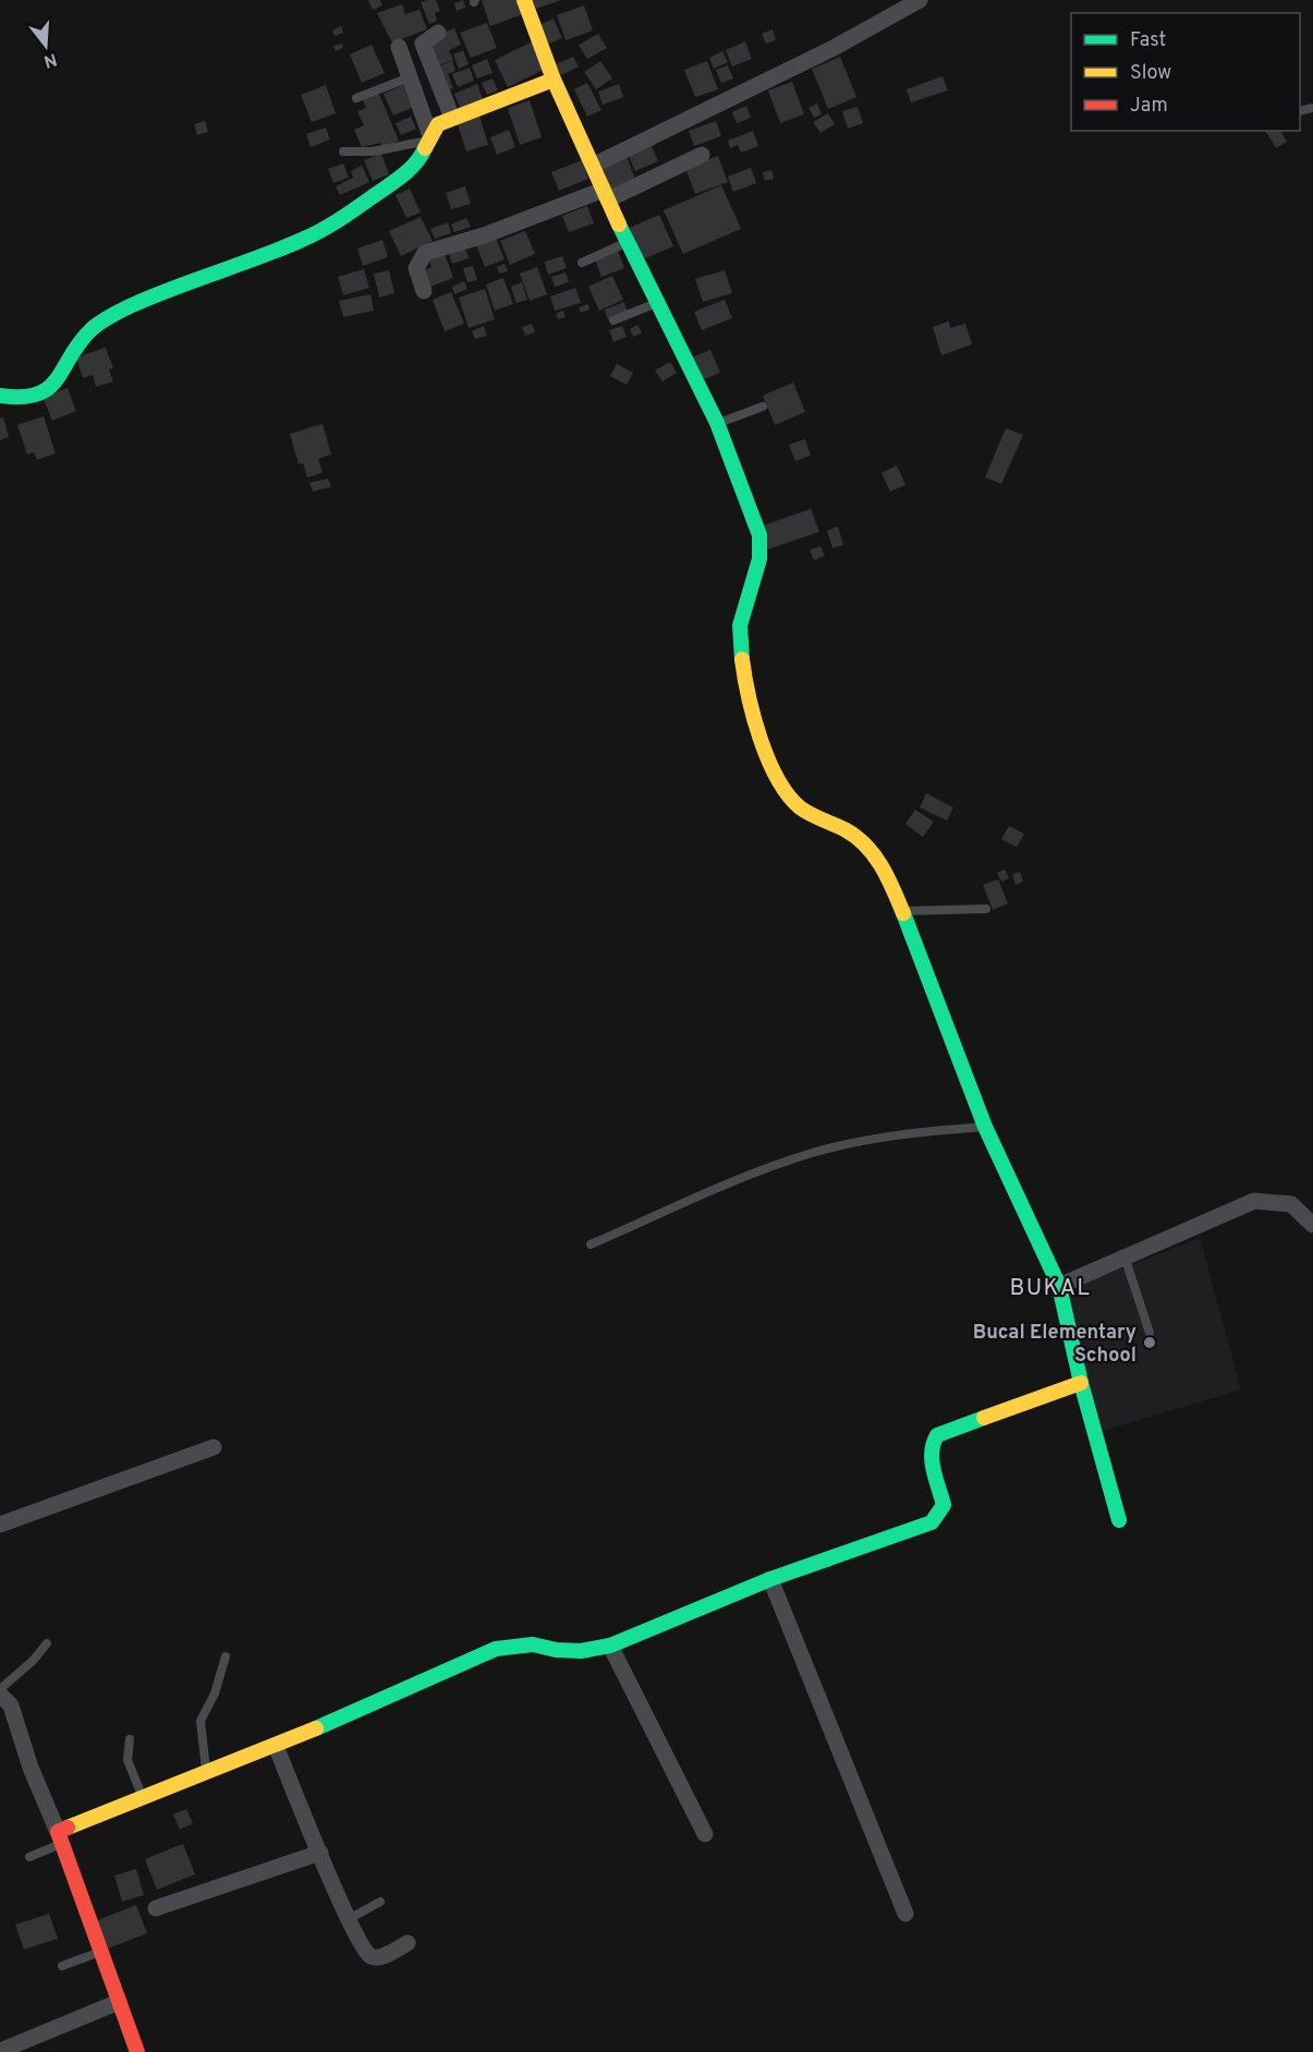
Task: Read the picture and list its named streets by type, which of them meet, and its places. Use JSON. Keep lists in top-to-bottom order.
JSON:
{
  "districts": ["BUKAL"],
  "places": ["Bucal Elementary School"],
  "legend": ["Fast", "Slow", "Jam"],
  "north": "bottom"
}
